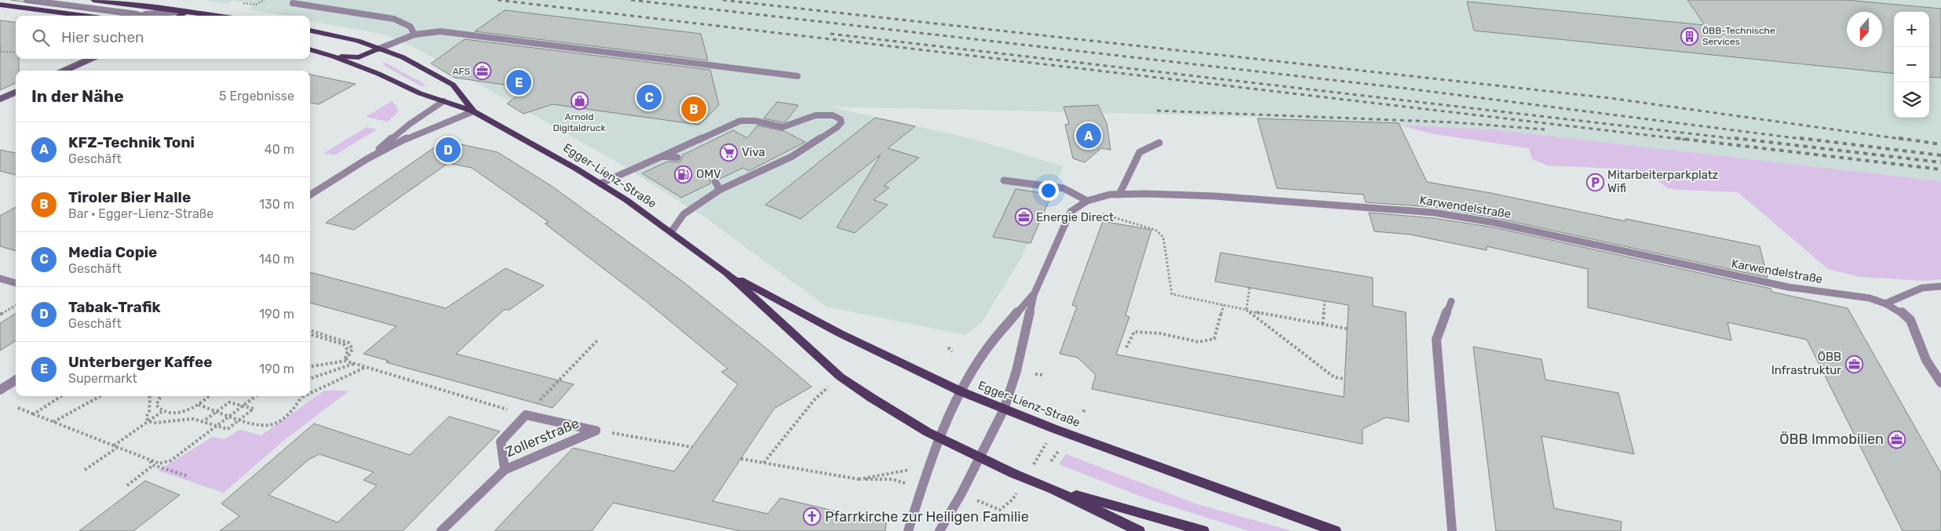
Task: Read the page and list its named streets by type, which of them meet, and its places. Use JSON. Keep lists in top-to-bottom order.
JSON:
{
  "streets": {
    "main road": ["Egger-Lienz-Straße"],
    "street": ["Karwendelstraße", "Zollerstraße"]
  },
  "places": {
    "building": ["ÖBB-Technische Services"],
    "office": [
      "AFS",
      "Energie Direct",
      "ÖBB Infrastruktur",
      "ÖBB Immobilien"
    ],
    "shop": ["Arnold Digitaldruck"],
    "supermarket": ["Viva"],
    "fuel station": ["OMV"],
    "parking": ["Mitarbeiterparkplatz Wifi"],
    "church": ["Pfarrkirche zur Heiligen Familie"]
  },
  "north": "bottom",
  "page": {
    "map_buttons": ["+", "−"],
    "search": "Hier suchen",
    "pins": [
      "E",
      "C",
      "B",
      "A",
      "D"
    ],
    "heading": ["In der Nähe", "5 Ergebnisse"],
    "list": [
      {
        "mark": "A",
        "name": "KFZ-Technik Toni",
        "note": "Geschäft",
        "value": "40 m"
      },
      {
        "mark": "B",
        "name": "Tiroler Bier Halle",
        "note": "Bar · Egger-Lienz-Straße",
        "value": "130 m"
      },
      {
        "mark": "C",
        "name": "Media Copie",
        "note": "Geschäft",
        "value": "140 m"
      },
      {
        "mark": "D",
        "name": "Tabak-Trafik",
        "note": "Geschäft",
        "value": "190 m"
      },
      {
        "mark": "E",
        "name": "Unterberger Kaffee",
        "note": "Supermarkt",
        "value": "190 m"
      }
    ]
  }
}
